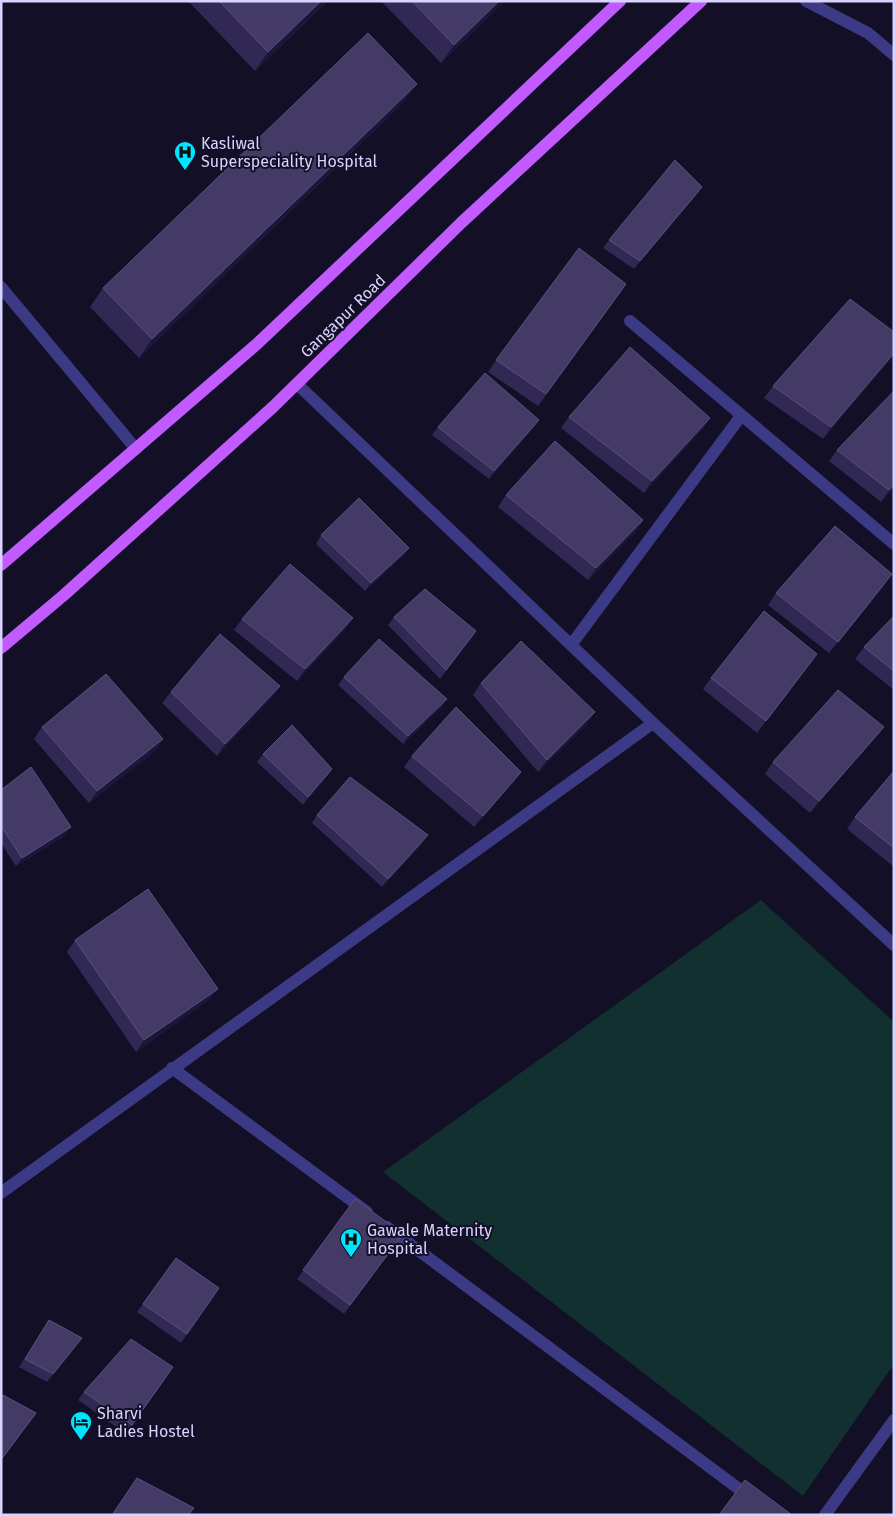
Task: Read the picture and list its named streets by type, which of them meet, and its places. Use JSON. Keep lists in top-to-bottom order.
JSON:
{
  "streets": {
    "main road": ["Gangapur Road"]
  },
  "places": {
    "hospital": ["Kasliwal Superspeciality Hospital", "Gawale Maternity Hospital"],
    "hotel": ["Sharvi Ladies Hostel"]
  }
}
